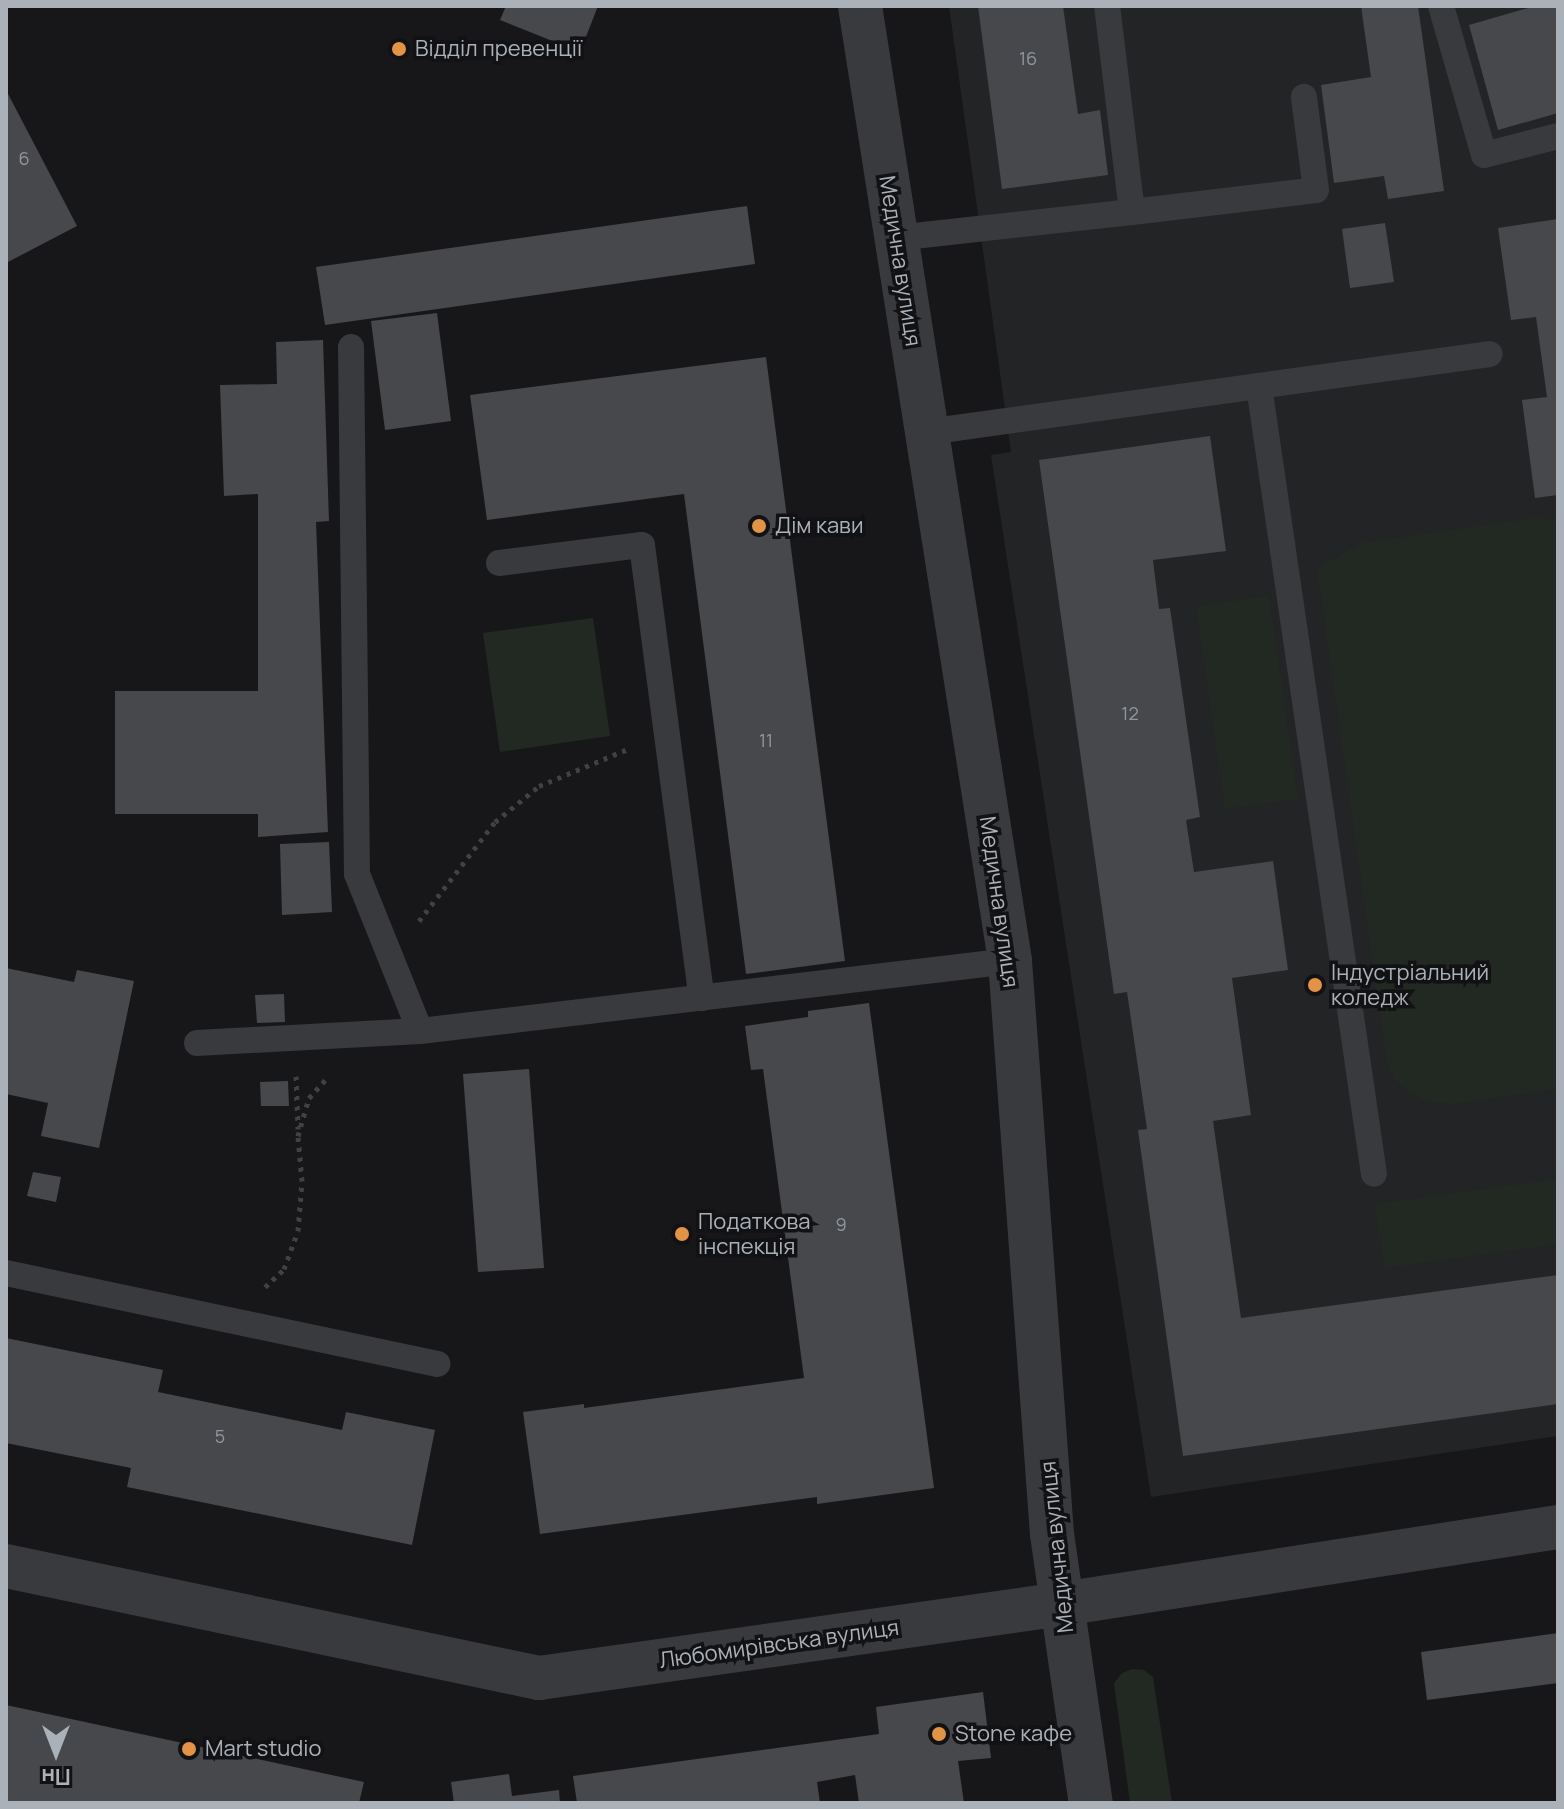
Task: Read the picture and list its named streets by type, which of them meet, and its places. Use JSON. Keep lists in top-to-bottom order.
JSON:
{
  "streets": {
    "street": ["Медична вулиця", "Любомирівська вулиця"]
  },
  "crossings": [
    ["Медична вулиця", "Любомирівська вулиця"]
  ],
  "places": [
    "Відділ превенції",
    "Дiм кави",
    "Індустріальний коледж",
    "Податкова інспекція",
    "Stone кафе",
    "Mart studio"
  ],
  "house_numbers": [
    "16",
    "6",
    "12",
    "11",
    "9",
    "5"
  ],
  "north": "bottom"
}
